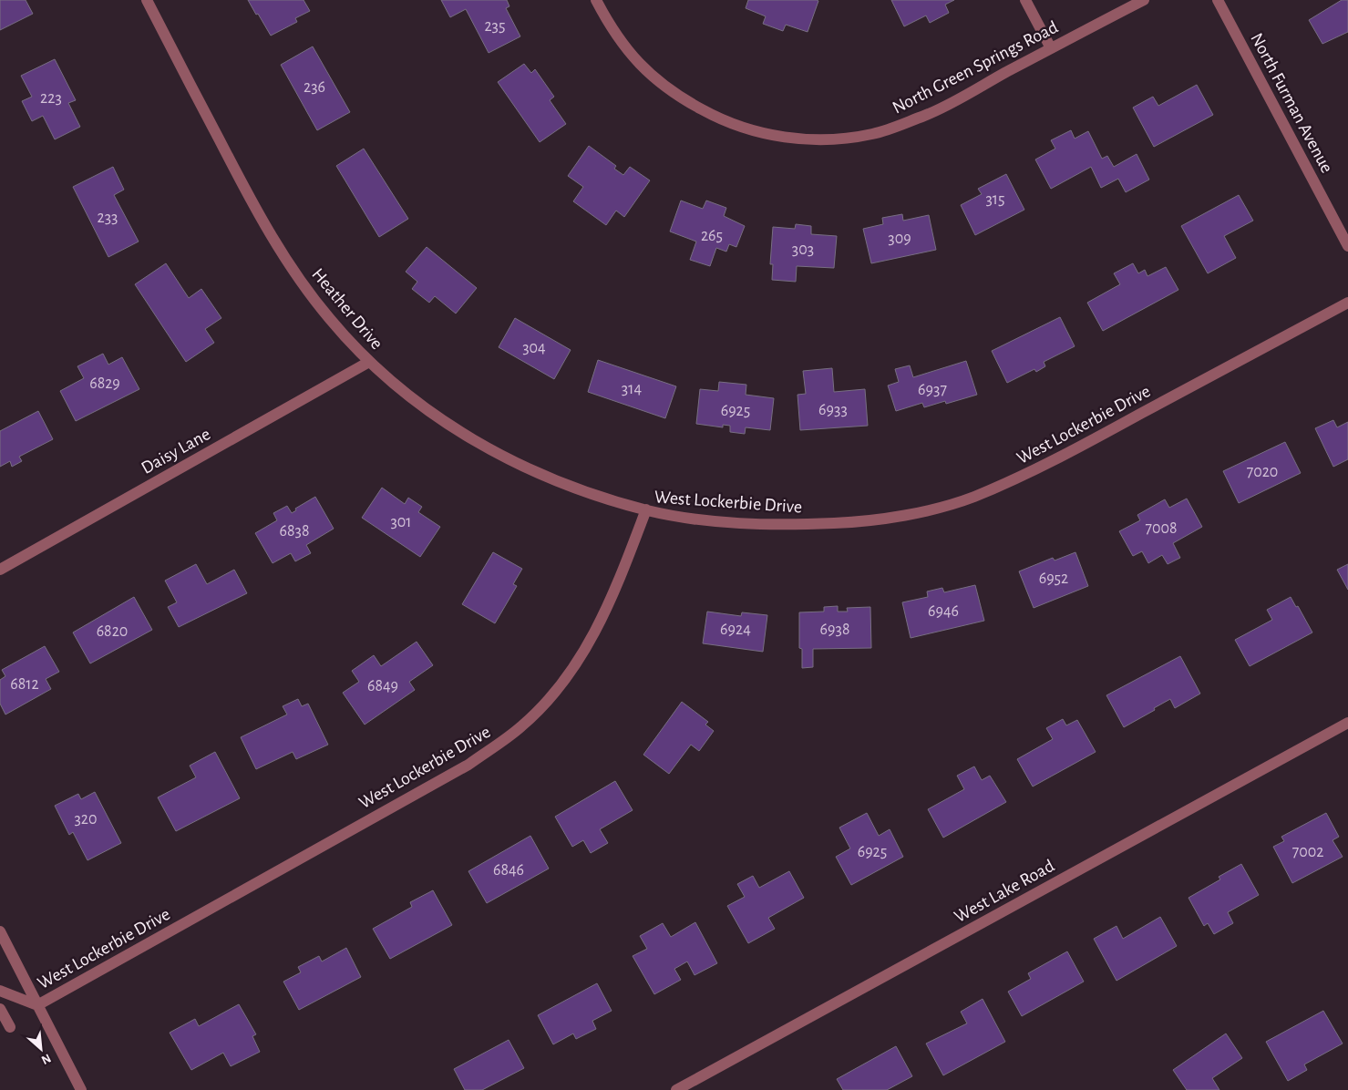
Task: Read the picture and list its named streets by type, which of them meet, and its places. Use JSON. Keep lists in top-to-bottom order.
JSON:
{
  "streets": {
    "street": [
      "North Green Springs Road",
      "North Furman Avenue",
      "Heather Drive",
      "West Lockerbie Drive",
      "Daisy Lane",
      "West Lake Road"
    ]
  },
  "crossings": [
    ["Heather Drive", "West Lockerbie Drive"],
    ["Heather Drive", "Daisy Lane"]
  ],
  "house_numbers": [
    "235",
    "236",
    "223",
    "315",
    "233",
    "265",
    "309",
    "303",
    "304",
    "6829",
    "314",
    "6937",
    "6933",
    "6925",
    "7020",
    "301",
    "7008",
    "6838",
    "6952",
    "6946",
    "6924",
    "6938",
    "6820",
    "6812",
    "6849",
    "320",
    "6925",
    "7002",
    "6846"
  ],
  "north": "bottom right"
}
